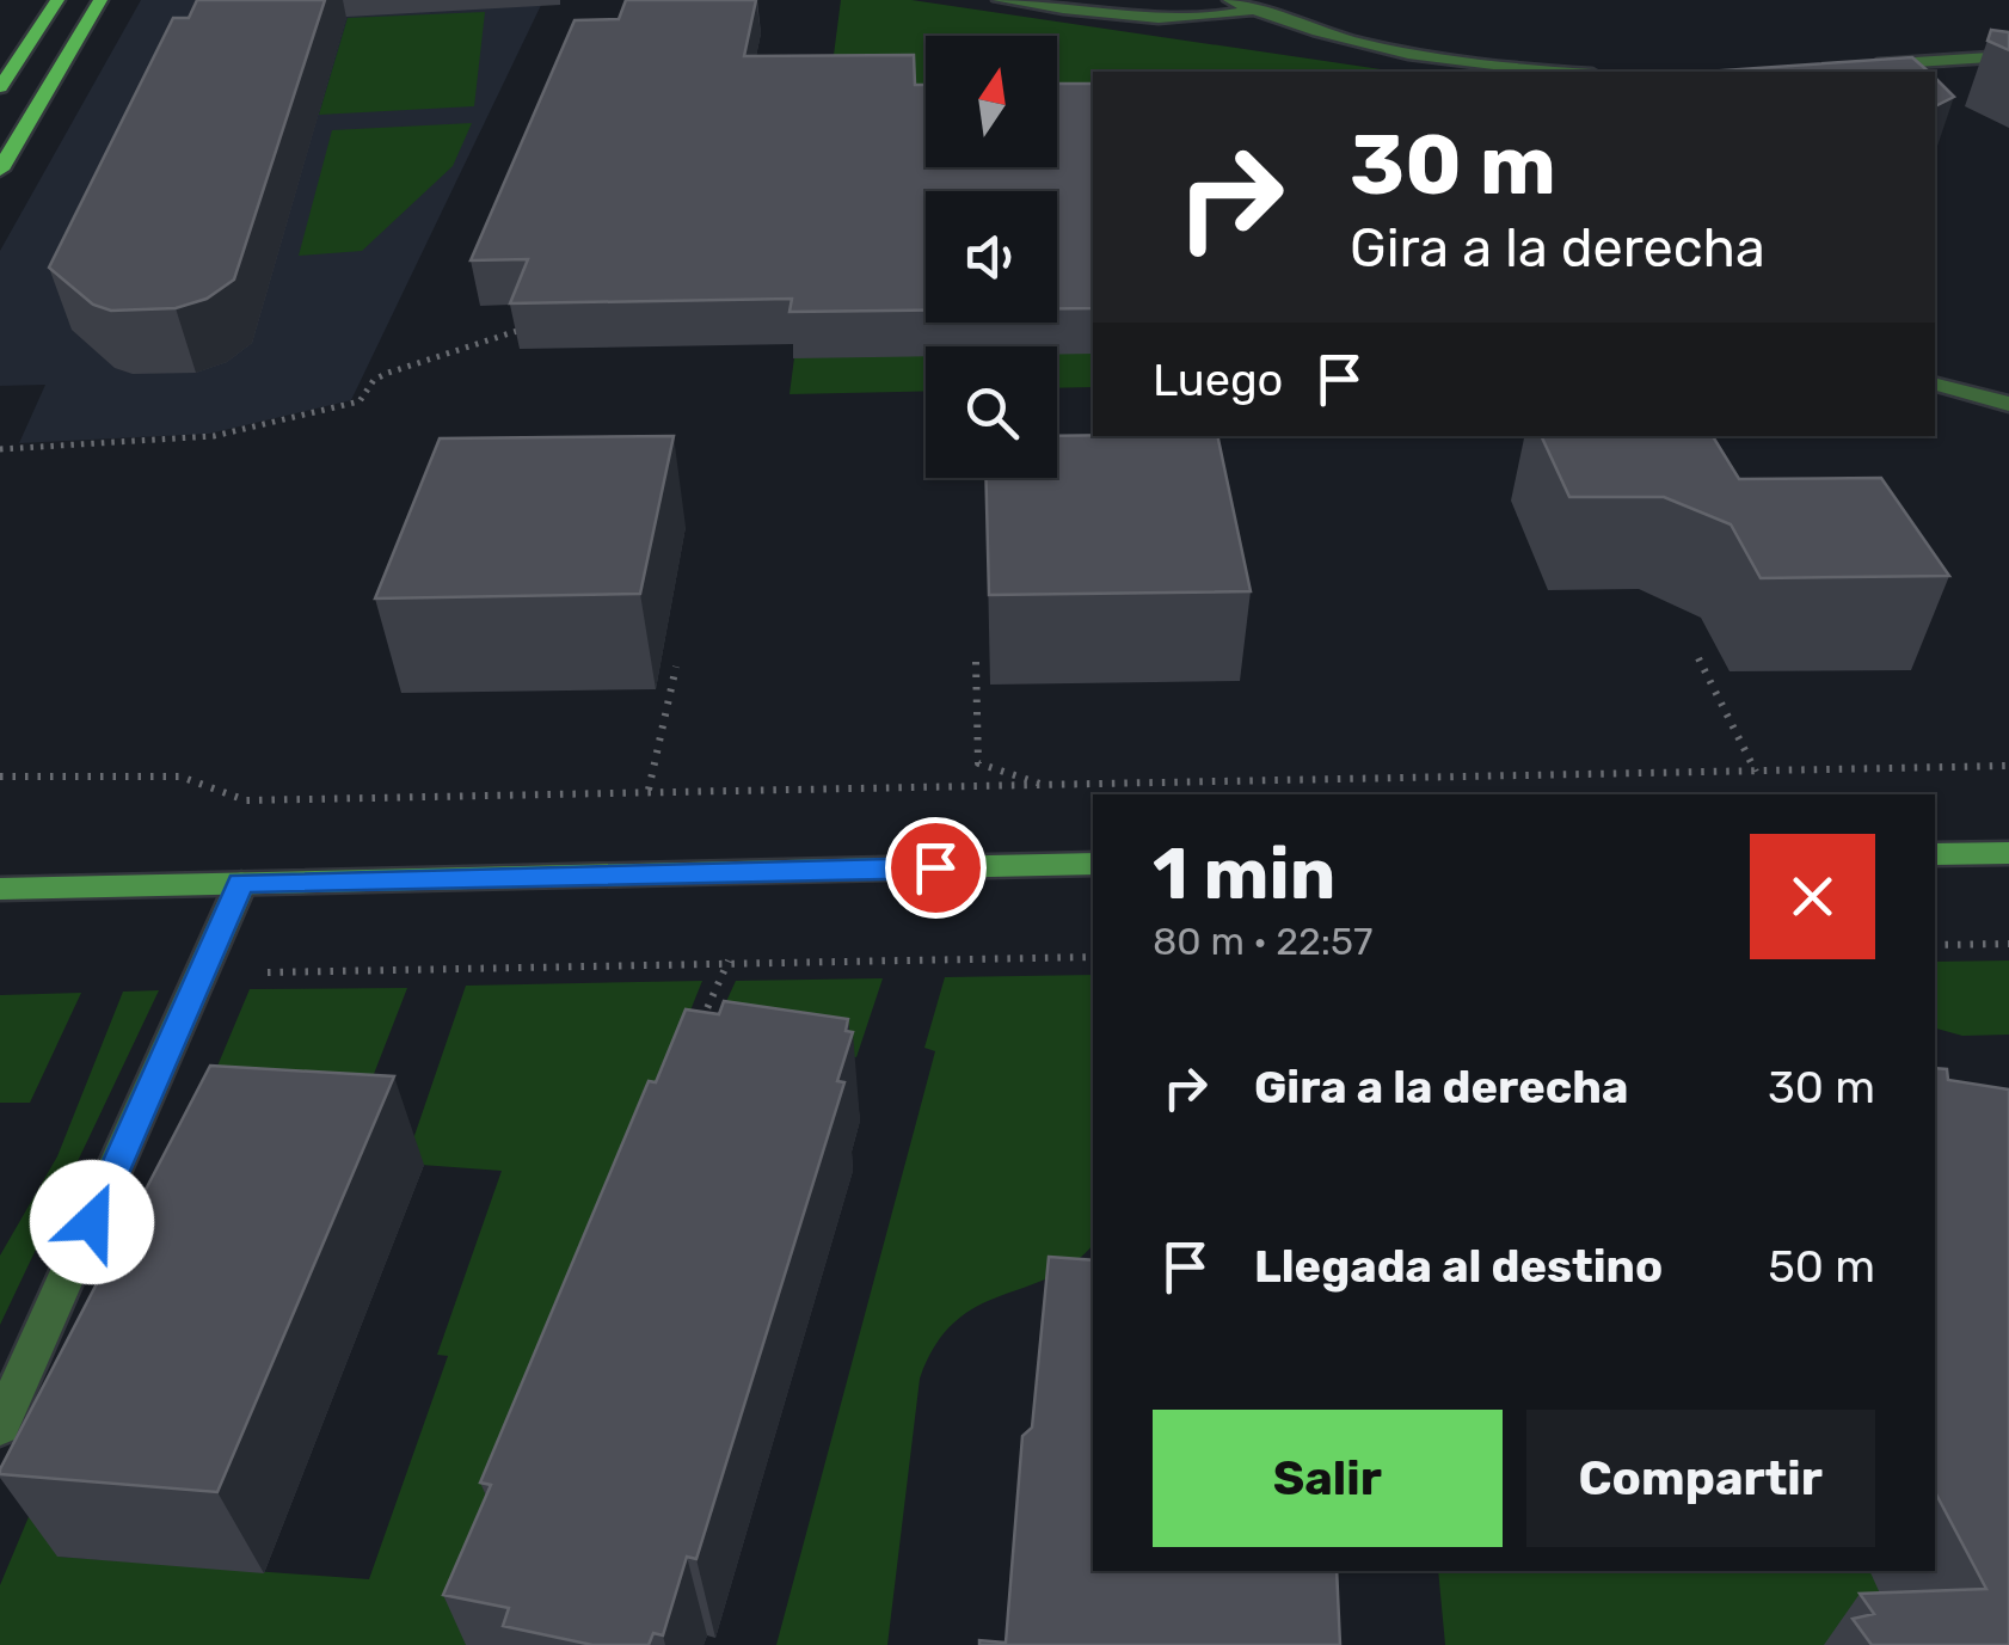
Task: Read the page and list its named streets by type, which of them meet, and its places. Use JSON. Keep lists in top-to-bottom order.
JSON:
{
  "north": "top",
  "page": {
    "turn": ["30 m", "Gira a la derecha"],
    "then": "Luego",
    "heading": ["1 min", "80 m · 22:57"],
    "list": [
      {
        "name": "Gira a la derecha",
        "value": "30 m"
      },
      {
        "name": "Llegada al destino",
        "value": "50 m"
      }
    ],
    "buttons": ["Salir", "Compartir"]
  }
}
